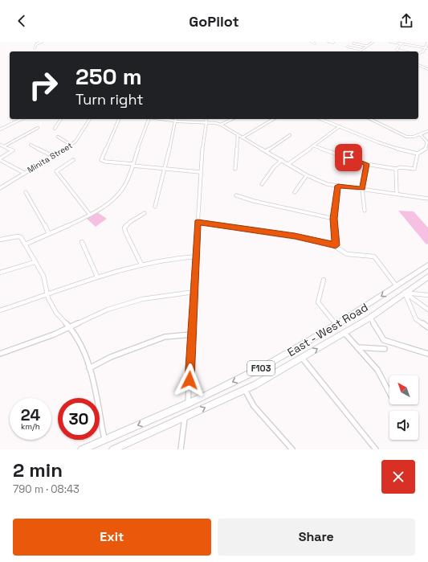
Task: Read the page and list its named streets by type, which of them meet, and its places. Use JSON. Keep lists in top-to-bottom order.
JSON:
{
  "streets": {
    "main road": ["East - West Road", "F103"],
    "street": ["Minita Street"]
  },
  "north": "top left",
  "page": {
    "header": "GoPilot",
    "turn": ["250 m", "Turn right"],
    "speed": "24 km/h",
    "limit": "30",
    "heading": ["2 min", "790 m · 08:43"],
    "buttons": ["Exit", "Share"]
  }
}
